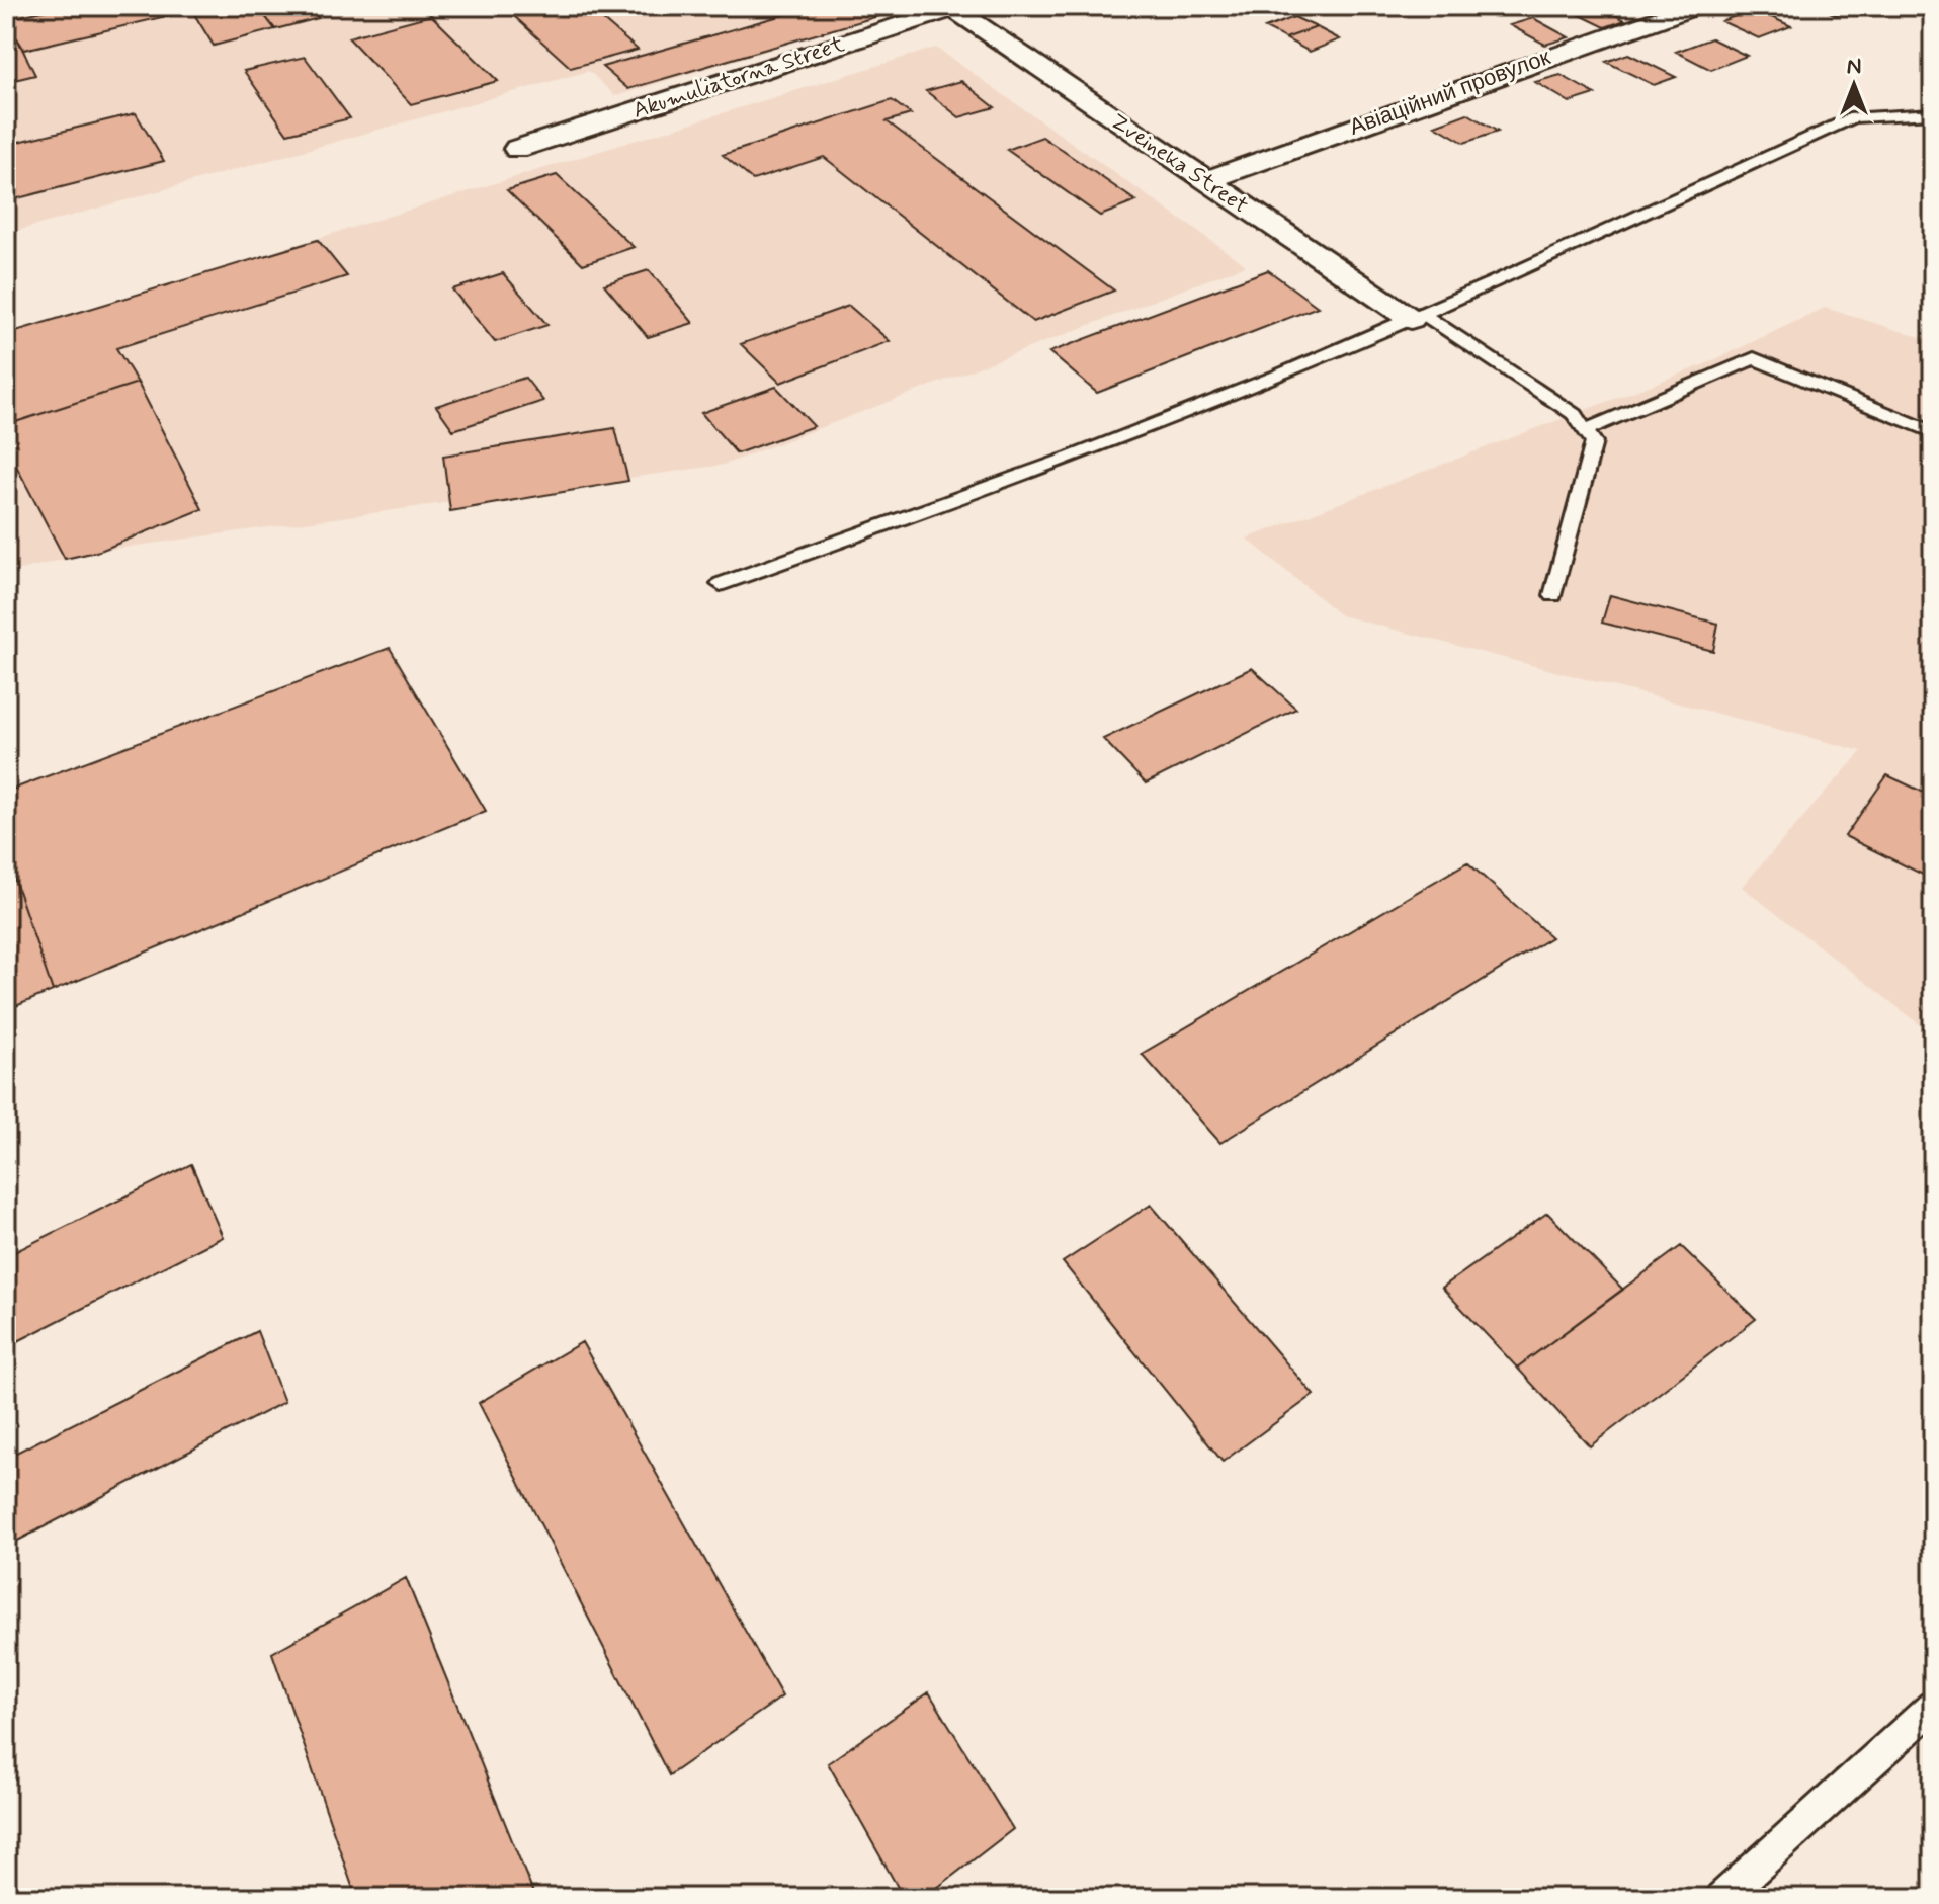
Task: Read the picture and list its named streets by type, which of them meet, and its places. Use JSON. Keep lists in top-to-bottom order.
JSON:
{
  "streets": {
    "street": ["Akumuliatorna Street", "Авіаційний провулок", "Zveineka Street"]
  },
  "crossings": [
    ["Akumuliatorna Street", "Zveineka Street"],
    ["Авіаційний провулок", "Zveineka Street"]
  ],
  "north": "top"
}
